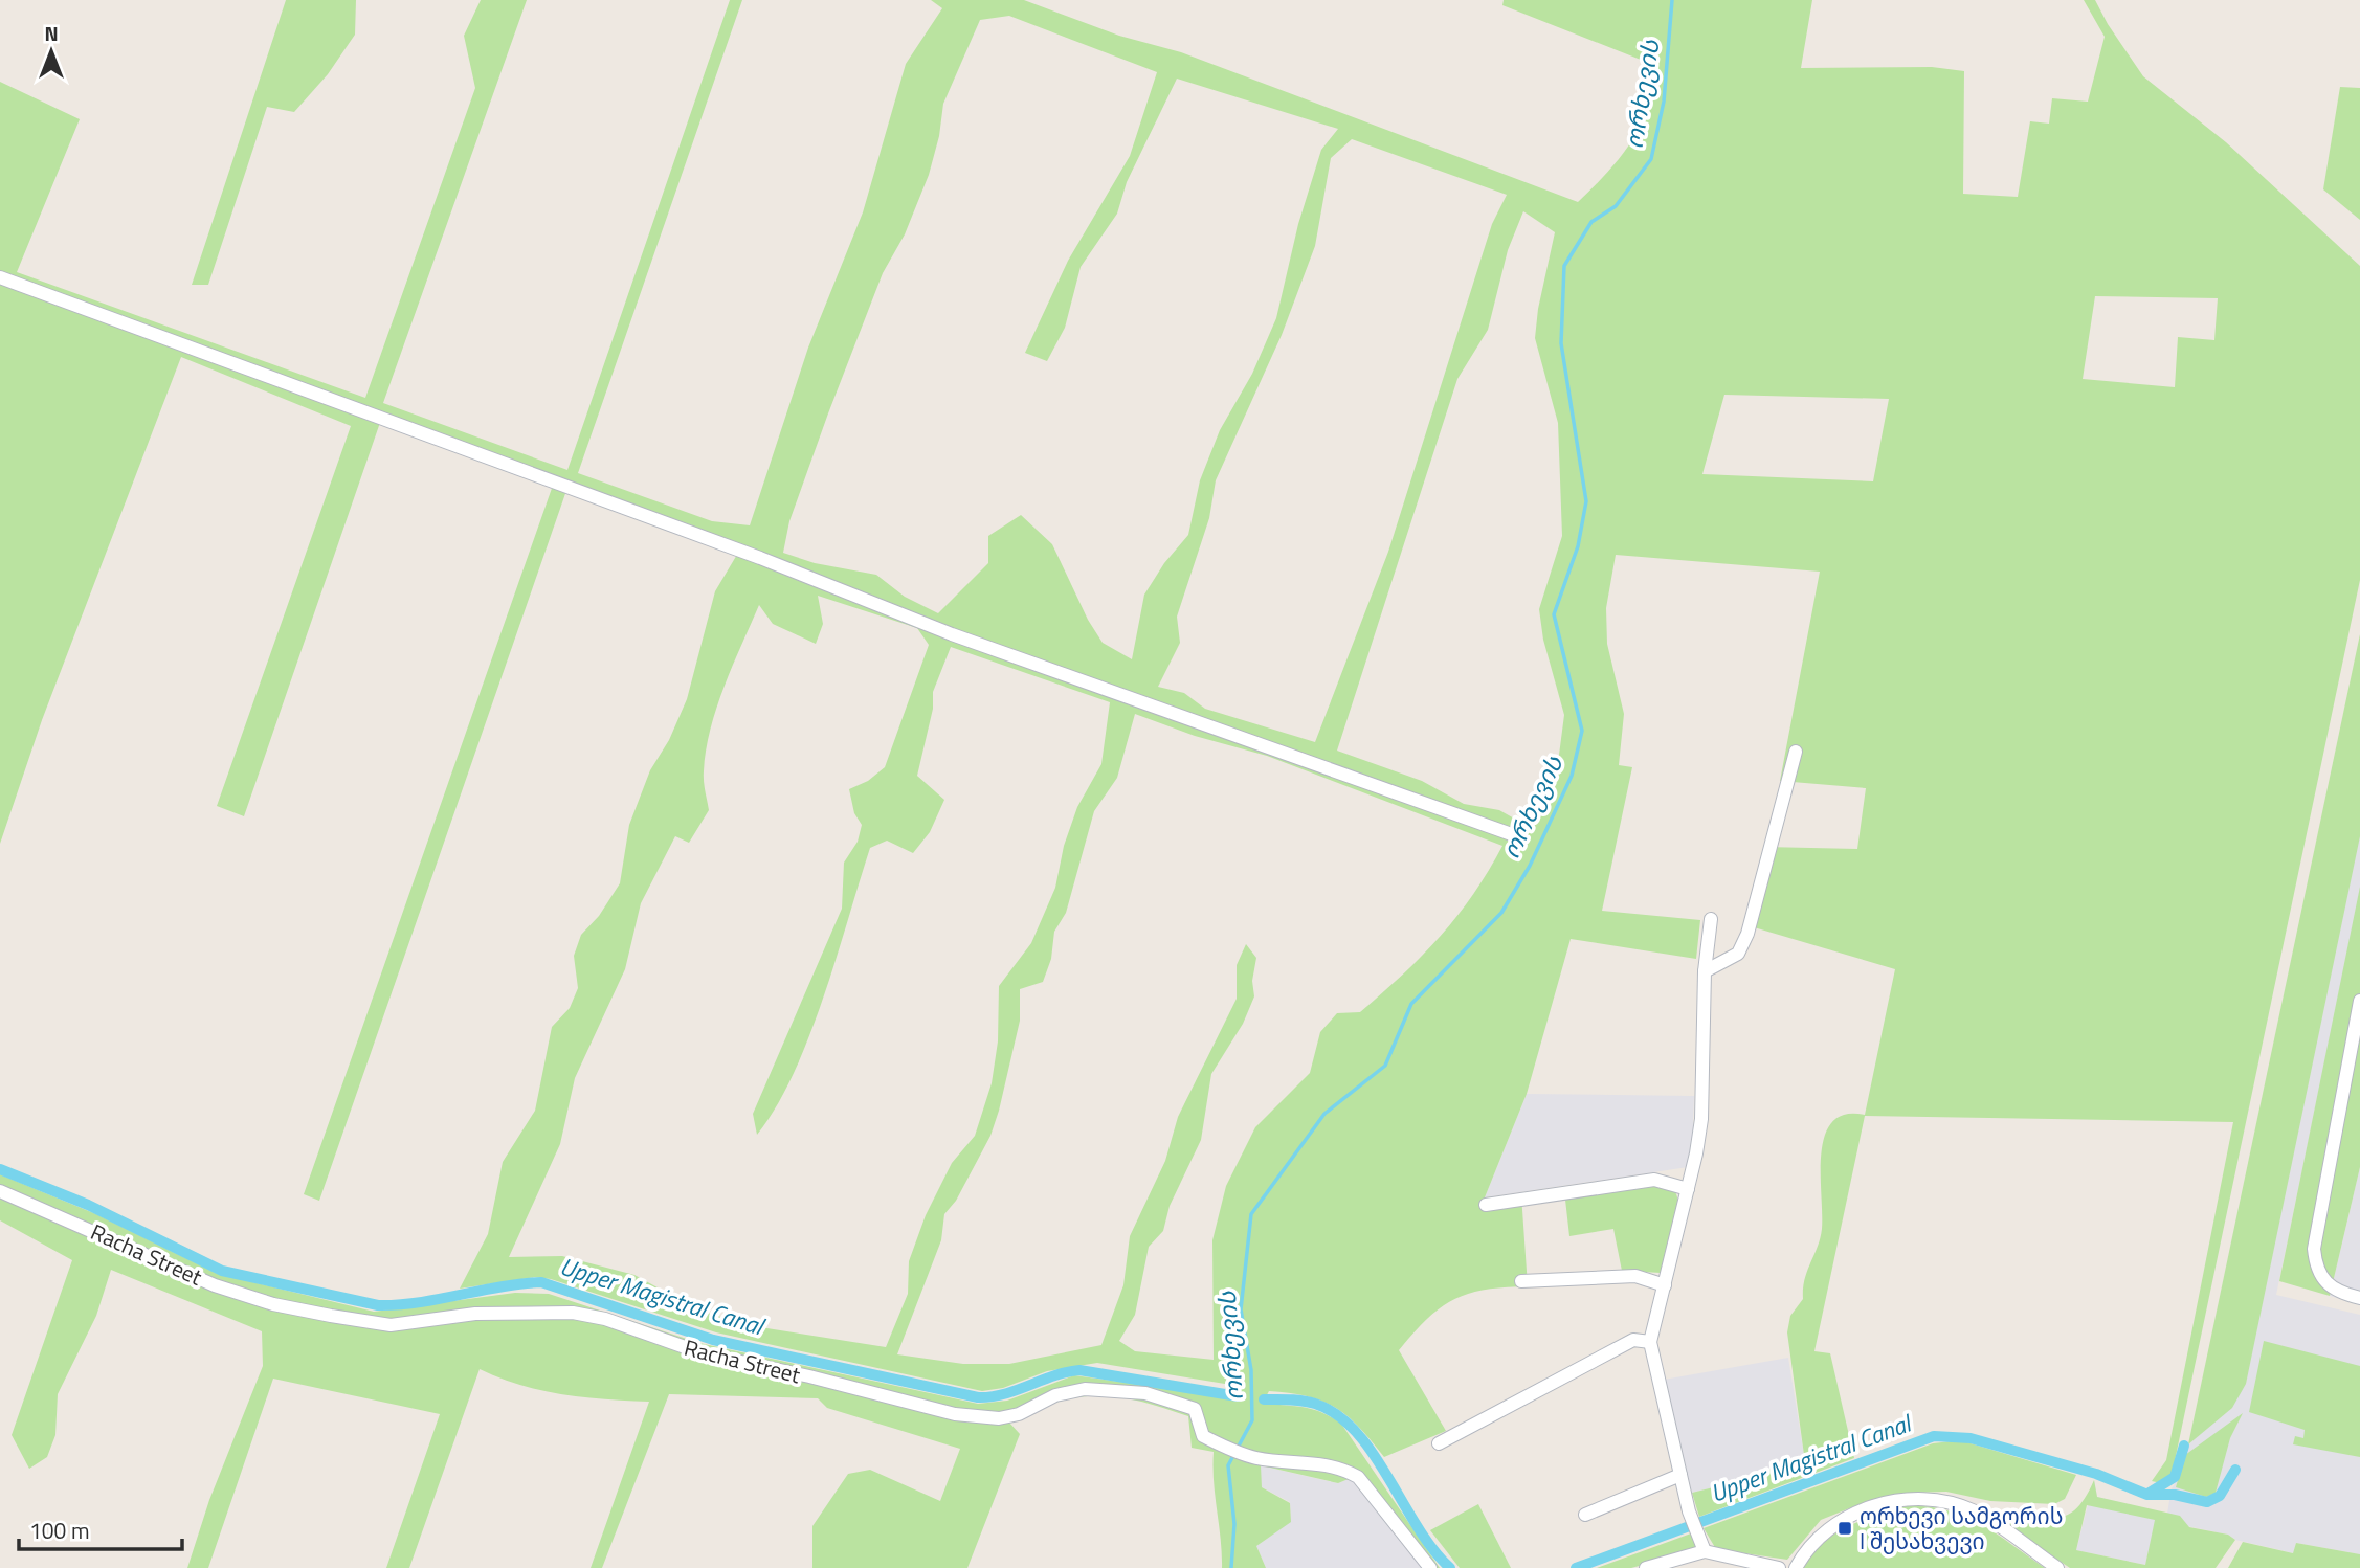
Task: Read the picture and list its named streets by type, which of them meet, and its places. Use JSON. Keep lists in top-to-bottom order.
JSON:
{
  "streets": {
    "street": ["Racha Street"]
  },
  "water": ["ორხევის", "Upper Magistral Canal"],
  "places": {
    "transit": ["ორხევი სამგორის I შესახვევი"]
  },
  "scale_bar": "100 m",
  "north": "top"
}
